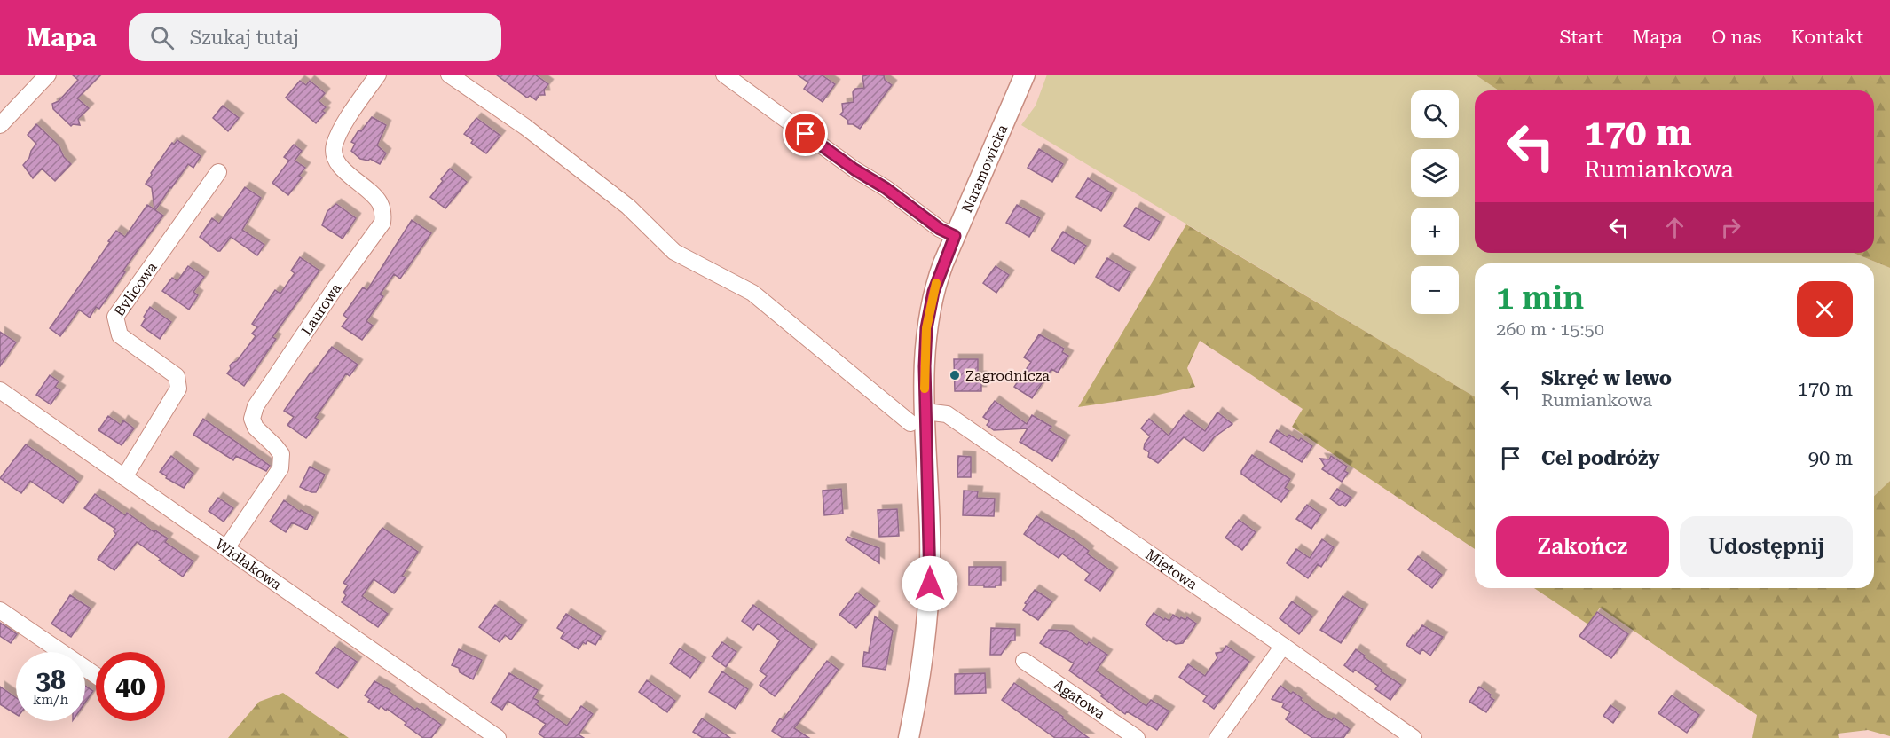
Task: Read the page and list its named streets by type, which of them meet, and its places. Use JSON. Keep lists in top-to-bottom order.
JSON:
{
  "streets": {
    "street": [
      "Naramowicka",
      "Bylicowa",
      "Laurowa",
      "Widłakowa",
      "Miętowa",
      "Agatowa"
    ]
  },
  "crossings": [
    ["Naramowicka", "Miętowa"],
    ["Bylicowa", "Widłakowa"],
    ["Laurowa", "Widłakowa"]
  ],
  "places": ["Zagrodnicza"],
  "page": {
    "header": "Mapa",
    "search": "Szukaj tutaj",
    "nav": [
      "Start",
      "Mapa",
      "O nas",
      "Kontakt"
    ],
    "map_buttons": ["+", "−"],
    "turn": ["170 m", "Rumiankowa"],
    "heading": ["1 min", "260 m · 15:50"],
    "list": [
      {
        "name": "Skręć w lewo",
        "note": "Rumiankowa",
        "value": "170 m"
      },
      {
        "name": "Cel podróży",
        "value": "90 m"
      }
    ],
    "buttons": ["Zakończ", "Udostępnij"],
    "speed": "38 km/h",
    "limit": "40"
  }
}
